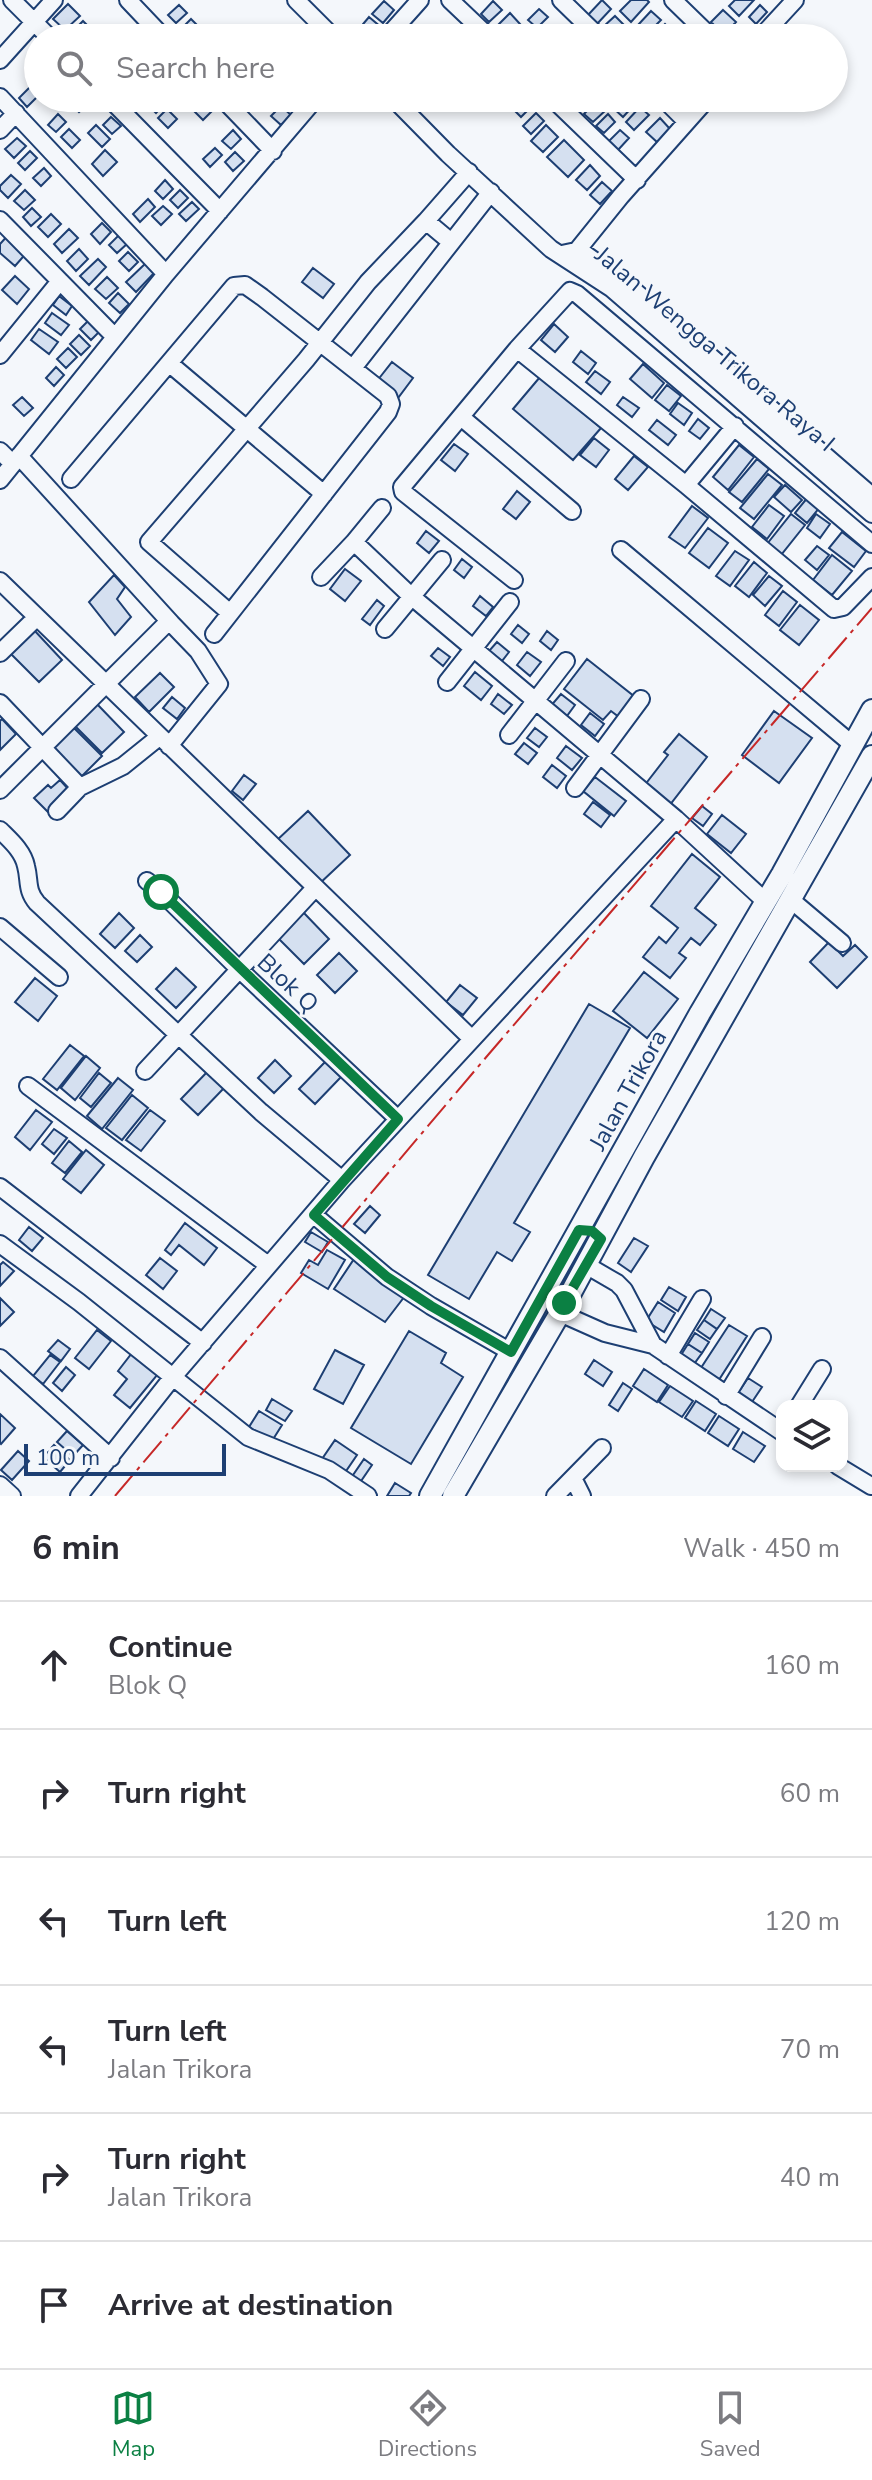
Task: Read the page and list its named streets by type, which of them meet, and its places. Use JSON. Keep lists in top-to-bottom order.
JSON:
{
  "streets": {
    "main road": ["Jalan Trikora"],
    "street": ["Jalan Wengga Trikora Raya I", "Blok Q"]
  },
  "scale_bar": "100 m",
  "page": {
    "search": "Search here",
    "scale": "100 m",
    "heading": ["6 min", "Walk · 450 m"],
    "list": [
      ["Continue", "Blok Q", "160 m"],
      ["Turn right", "60 m"],
      ["Turn left", "120 m"],
      ["Turn left", "Jalan Trikora", "70 m"],
      ["Turn right", "Jalan Trikora", "40 m"],
      "Arrive at destination"
    ],
    "nav": ["Map", "Directions", "Saved"]
  }
}
